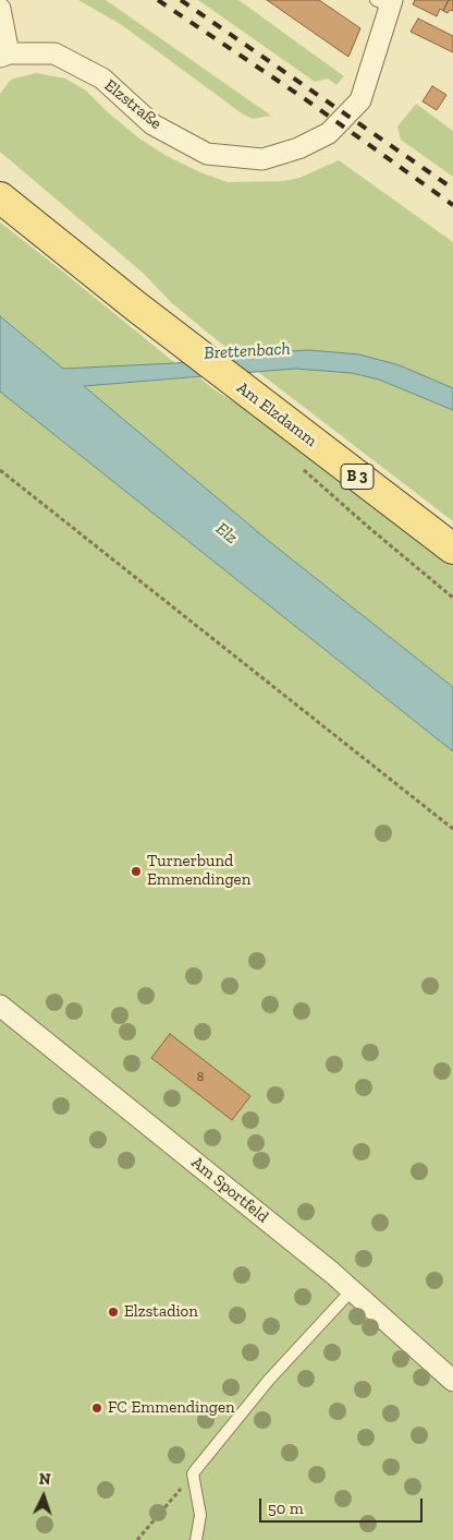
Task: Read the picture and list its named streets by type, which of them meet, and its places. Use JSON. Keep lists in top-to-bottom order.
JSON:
{
  "streets": {
    "main road": ["Am Elzdamm", "B 3"],
    "street": ["Elzstraße", "Am Sportfeld"]
  },
  "water": ["Brettenbach", "Elz"],
  "places": ["Turnerbund Emmendingen", "Elzstadion", "FC Emmendingen"],
  "house_numbers": ["8"],
  "scale_bar": "50 m",
  "north": "top"
}
